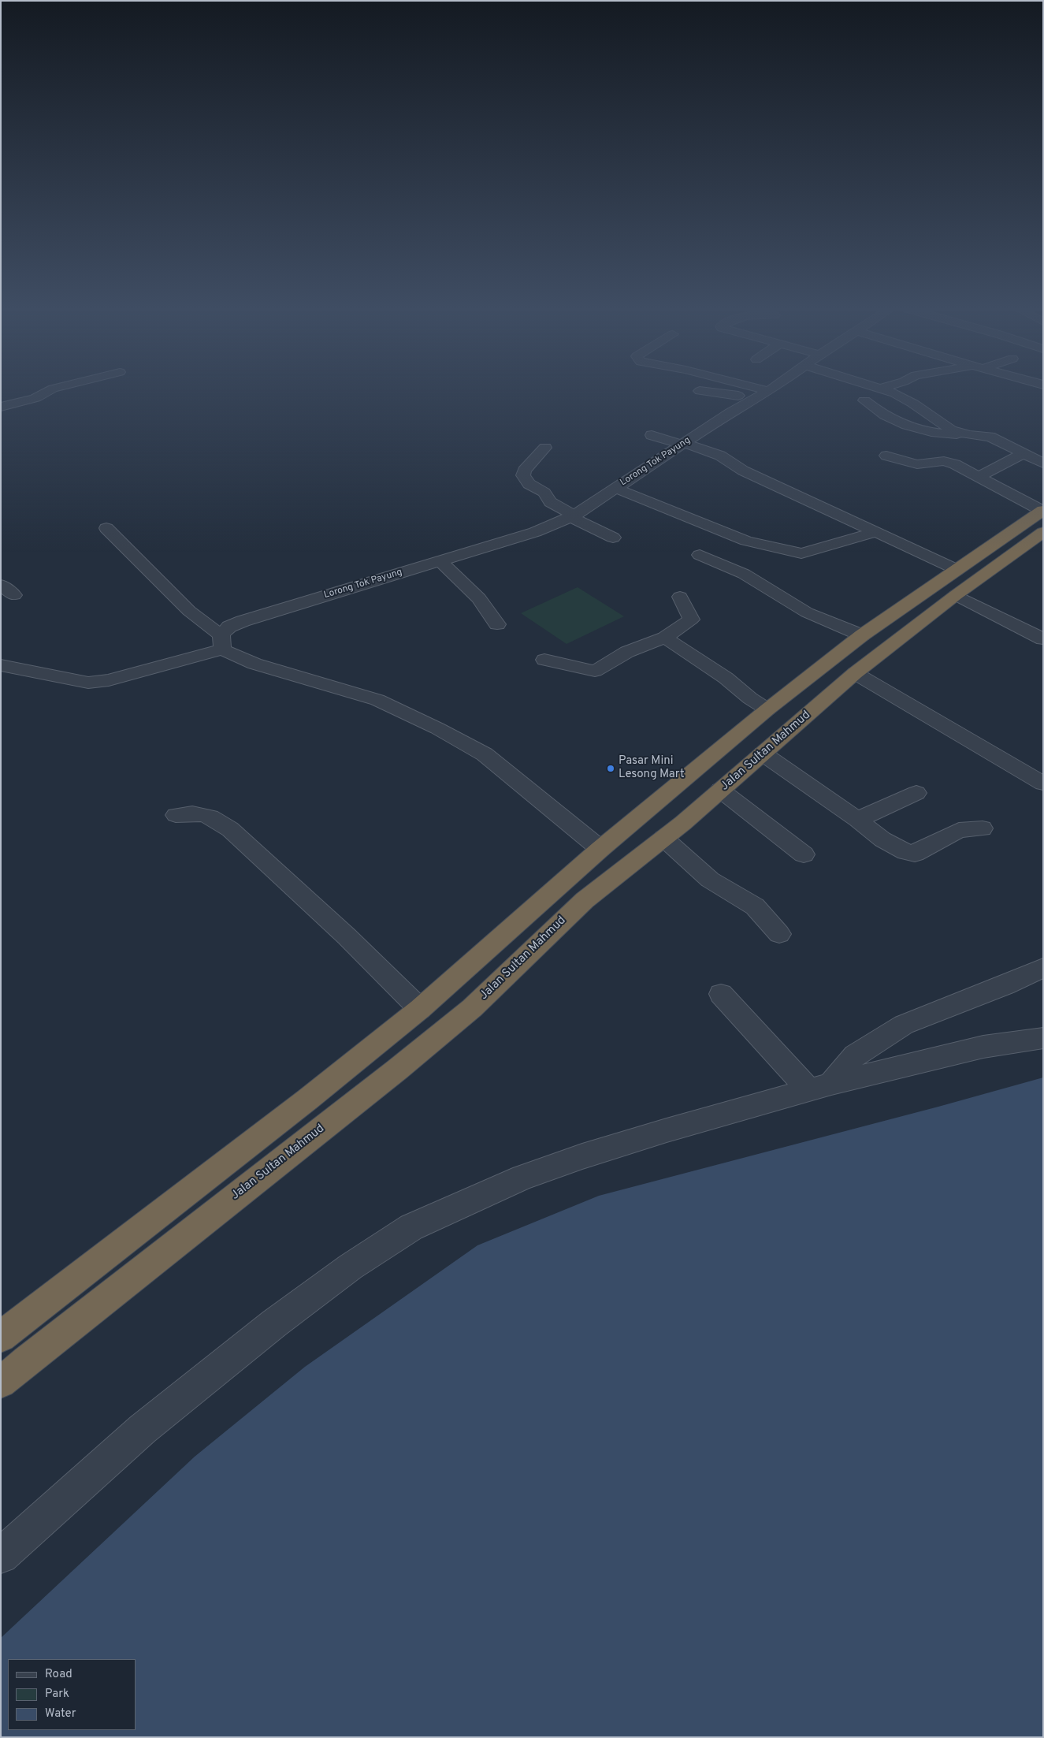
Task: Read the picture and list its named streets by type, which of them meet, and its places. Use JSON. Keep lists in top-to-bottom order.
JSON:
{
  "streets": {
    "highway": ["Jalan Sultan Mahmud"],
    "street": ["Lorong Tok Payung"]
  },
  "places": ["Pasar Mini Lesong Mart"],
  "legend": ["Road", "Park", "Water"]
}
